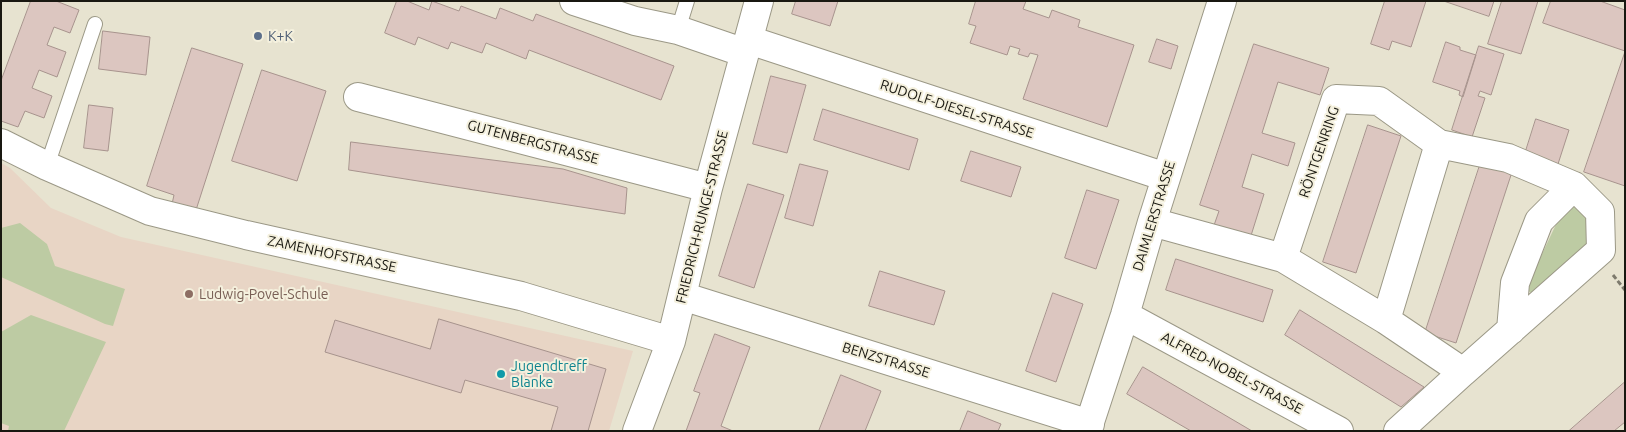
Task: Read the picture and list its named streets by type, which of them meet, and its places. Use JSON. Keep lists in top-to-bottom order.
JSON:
{
  "streets": {
    "street": [
      "RUDOLF-DIESEL-STRASSE",
      "GUTENBERGSTRASSE",
      "RÖNTGENRING",
      "DAIMLERSTRASSE",
      "FRIEDRICH-RUNGE-STRASSE",
      "ZAMENHOFSTRASSE",
      "BENZSTRASSE",
      "ALFRED-NOBEL-STRASSE"
    ]
  },
  "crossings": [
    ["RUDOLF-DIESEL-STRASSE", "DAIMLERSTRASSE"],
    ["RUDOLF-DIESEL-STRASSE", "FRIEDRICH-RUNGE-STRASSE"],
    ["GUTENBERGSTRASSE", "FRIEDRICH-RUNGE-STRASSE"],
    ["DAIMLERSTRASSE", "BENZSTRASSE"],
    ["DAIMLERSTRASSE", "ALFRED-NOBEL-STRASSE"],
    ["FRIEDRICH-RUNGE-STRASSE", "ZAMENHOFSTRASSE"],
    ["FRIEDRICH-RUNGE-STRASSE", "BENZSTRASSE"]
  ],
  "places": ["K+K", "Ludwig-Povel-Schule", "Jugendtreff Blanke"]
}
